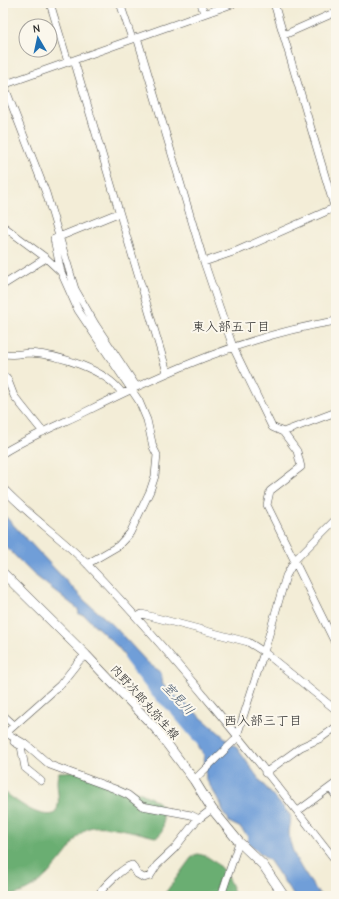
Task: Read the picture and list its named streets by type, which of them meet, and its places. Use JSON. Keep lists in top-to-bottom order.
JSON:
{
  "streets": {
    "main road": ["内野次郎丸弥生線"]
  },
  "districts": ["東入部五丁目", "西入部三丁目"],
  "water": ["室見川"],
  "north": "top"
}
